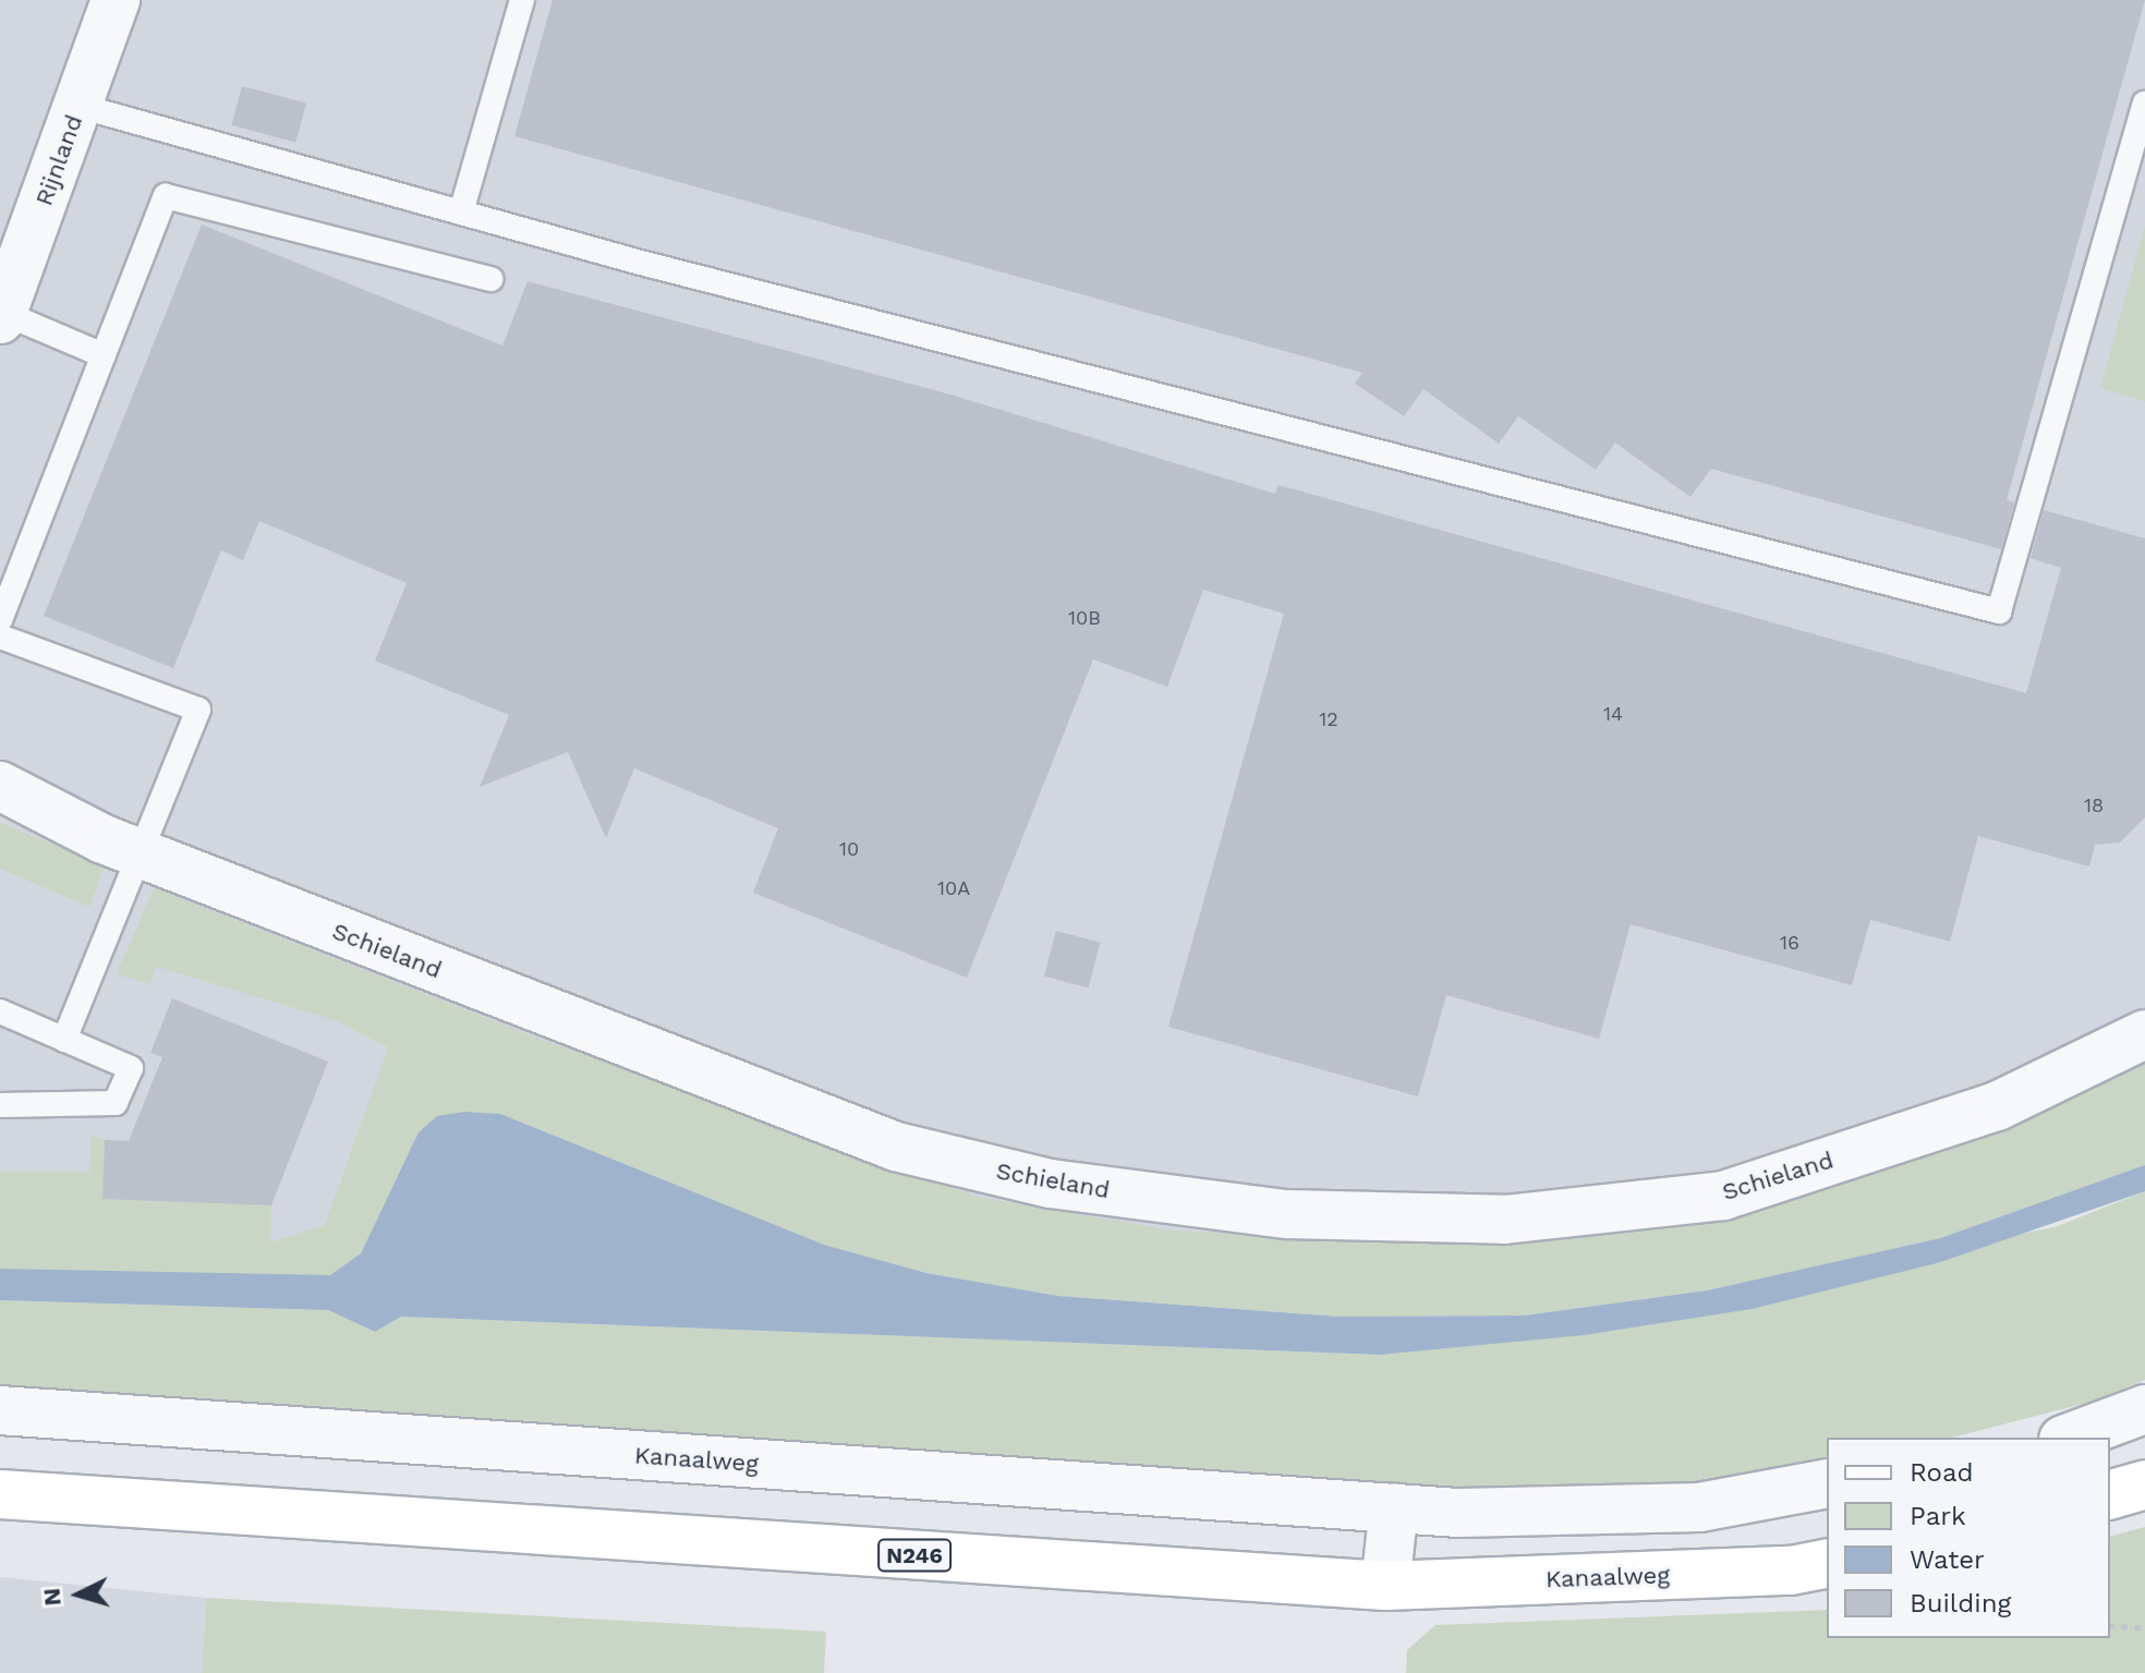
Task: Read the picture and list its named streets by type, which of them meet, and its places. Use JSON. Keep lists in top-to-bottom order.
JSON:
{
  "streets": {
    "main road": ["Kanaalweg", "N246"],
    "street": ["Rijnland", "Schieland"]
  },
  "house_numbers": [
    "10B",
    "14",
    "12",
    "18",
    "10",
    "10A",
    "16"
  ],
  "legend": [
    "Road",
    "Park",
    "Water",
    "Building"
  ],
  "north": "left"
}
